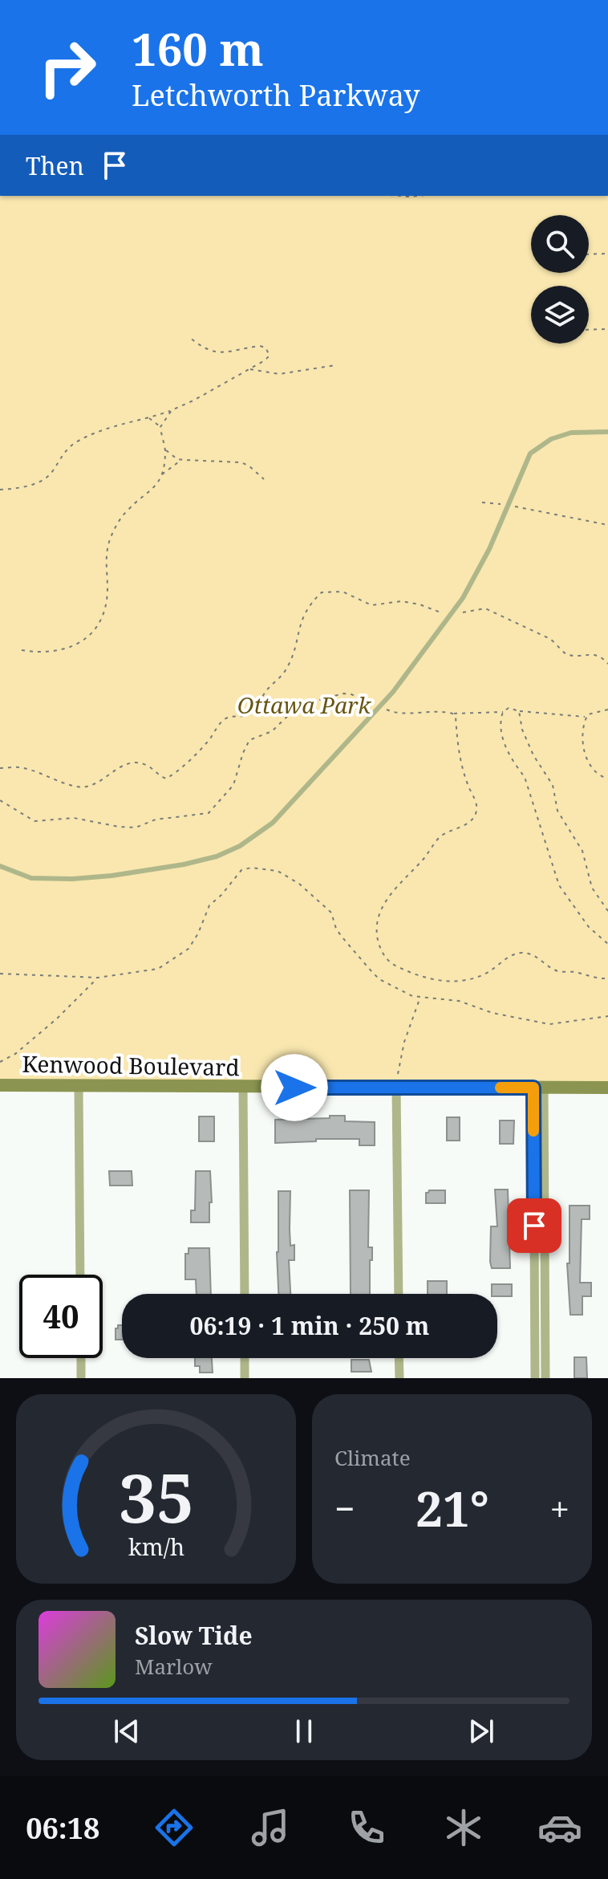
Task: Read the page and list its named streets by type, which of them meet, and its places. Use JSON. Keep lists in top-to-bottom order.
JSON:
{
  "streets": {
    "street": ["Kenwood Boulevard"]
  },
  "parks": ["Ottawa Park"],
  "page": {
    "turn": ["160 m", "Letchworth Parkway"],
    "then": "Then",
    "limit": "40",
    "trip": "06:19 · 1 min · 250 m",
    "tile": "Climate",
    "heat": ["−", "21°", "+"],
    "song": ["Slow Tide", "Marlow"],
    "tabs": "06:18",
    "gauge": ["35", "km/h"]
  }
}
